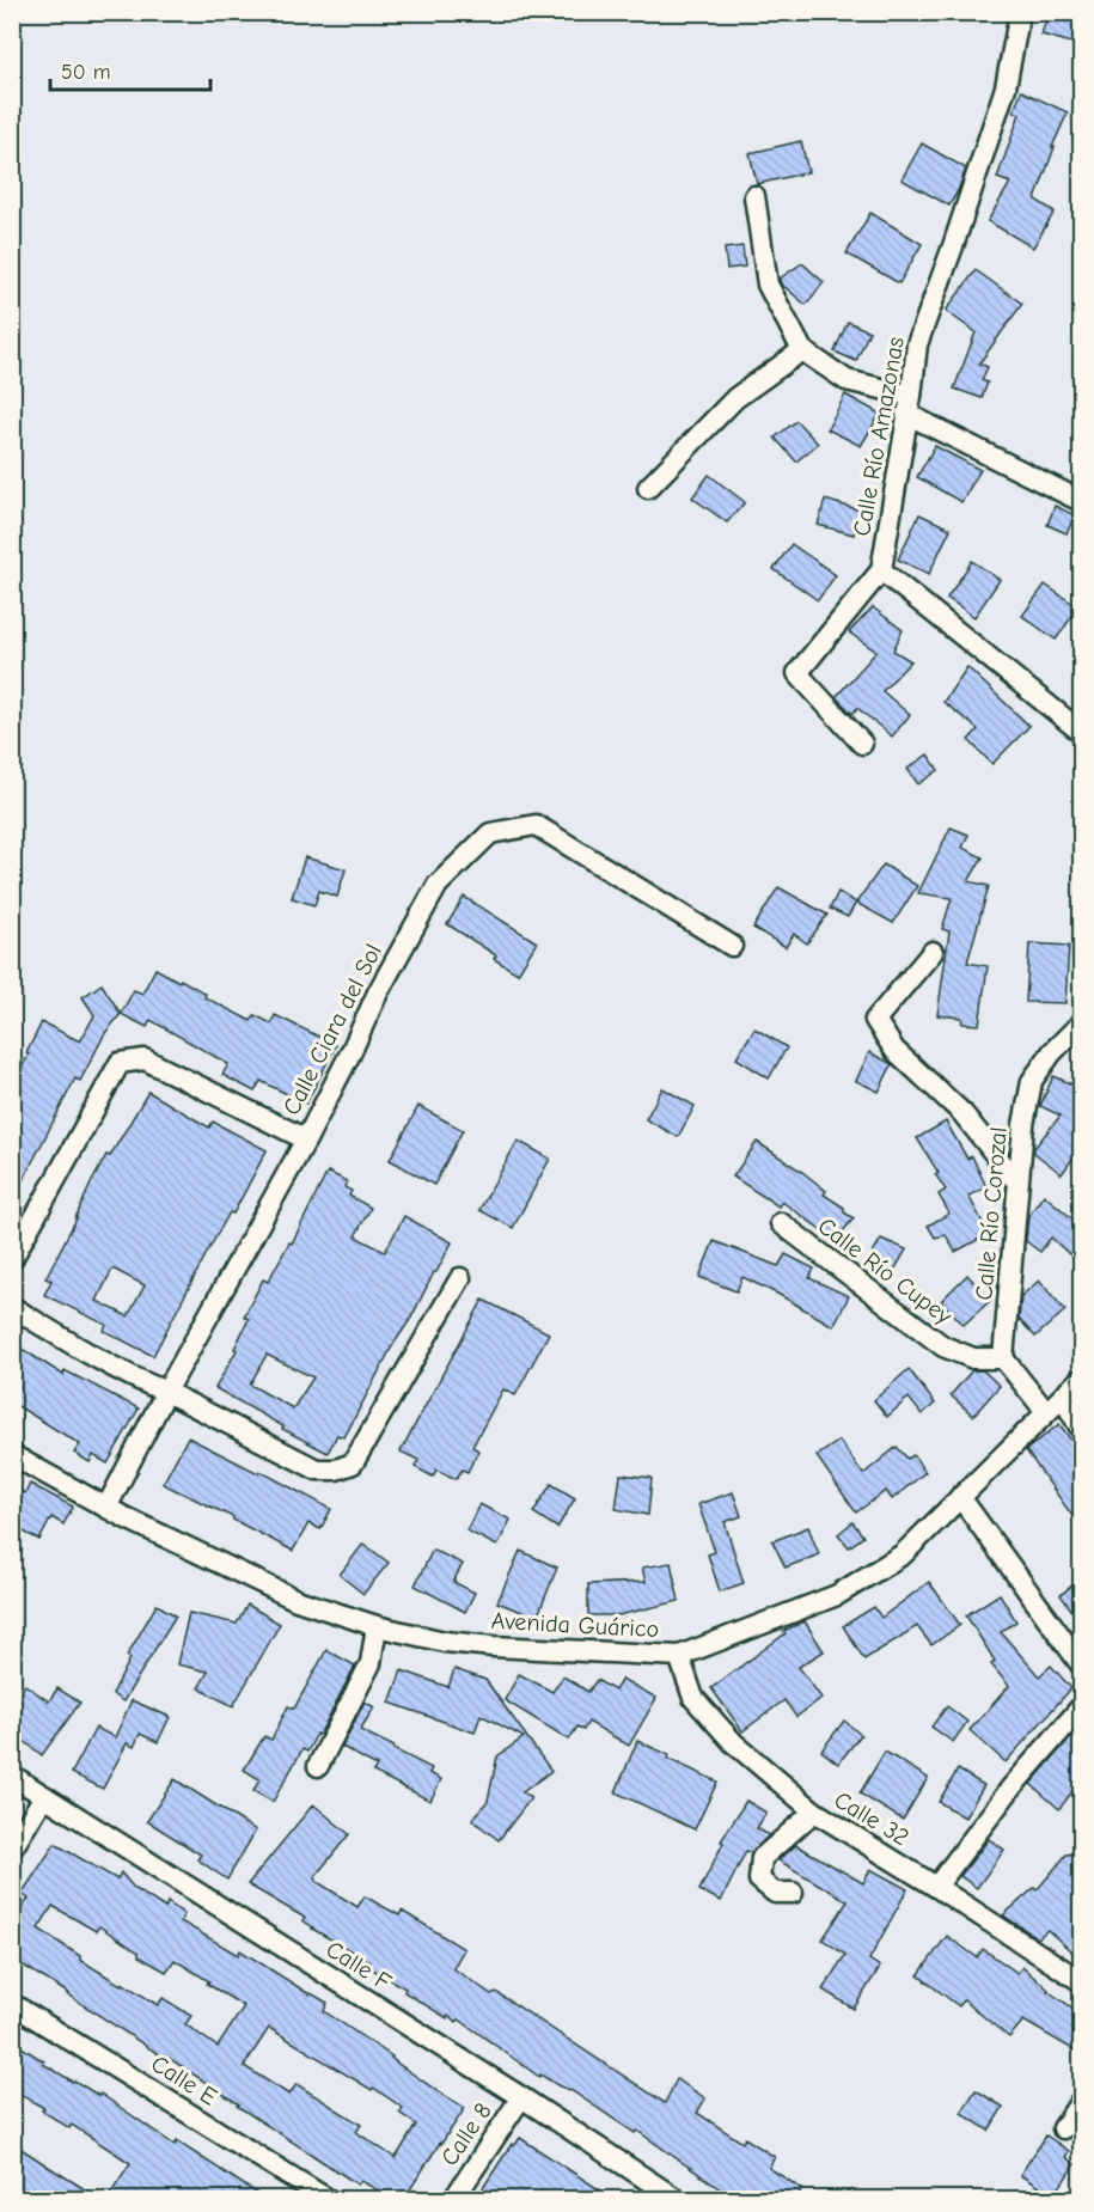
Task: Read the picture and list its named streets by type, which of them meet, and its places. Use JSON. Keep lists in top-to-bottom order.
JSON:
{
  "streets": {
    "street": [
      "Calle Río Amazonas",
      "Calle Ciara del Sol",
      "Calle Río Corozal",
      "Calle Río Cupey",
      "Avenida Guárico",
      "Calle 32",
      "Calle F",
      "Calle E",
      "Calle 8"
    ]
  },
  "crossings": [
    ["Calle Ciara del Sol", "Avenida Guárico"],
    ["Calle Río Corozal", "Calle Río Cupey"],
    ["Avenida Guárico", "Calle 32"],
    ["Calle F", "Calle 8"]
  ],
  "scale_bar": "50 m"
}
